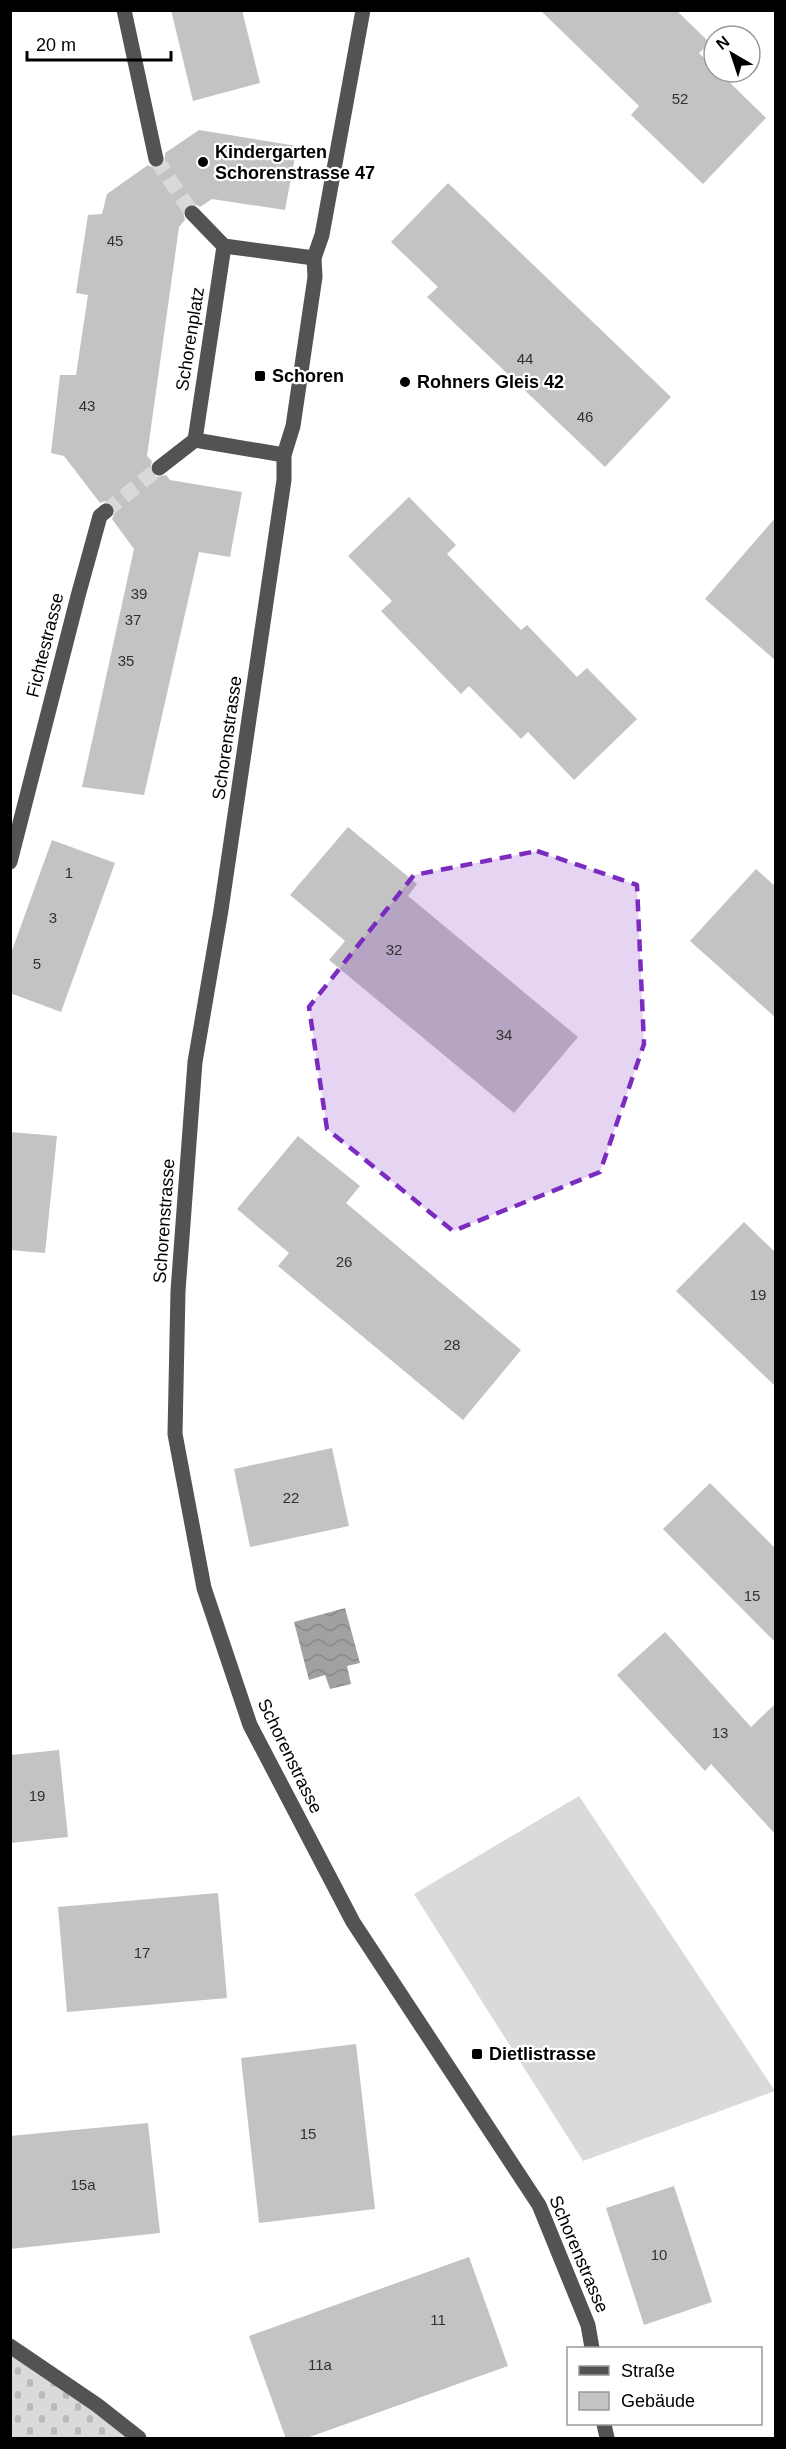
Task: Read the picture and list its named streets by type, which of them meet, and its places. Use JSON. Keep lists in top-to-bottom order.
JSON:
{
  "streets": {
    "street": ["Schorenplatz", "Fichtestrasse", "Schorenstrasse"]
  },
  "places": {
    "other": ["Kindergarten Schorenstrasse 47", "Rohners Gleis 42"],
    "transit": ["Schoren", "Dietlistrasse"]
  },
  "house_numbers": [
    "52",
    "45",
    "44",
    "43",
    "46",
    "39",
    "37",
    "35",
    "1",
    "3",
    "32",
    "5",
    "34",
    "26",
    "19",
    "28",
    "22",
    "15",
    "13",
    "19",
    "17",
    "15",
    "15a",
    "10",
    "11",
    "11a"
  ],
  "legend": ["Straße", "Gebäude"],
  "scale_bar": "20 m",
  "north": "top left"
}
